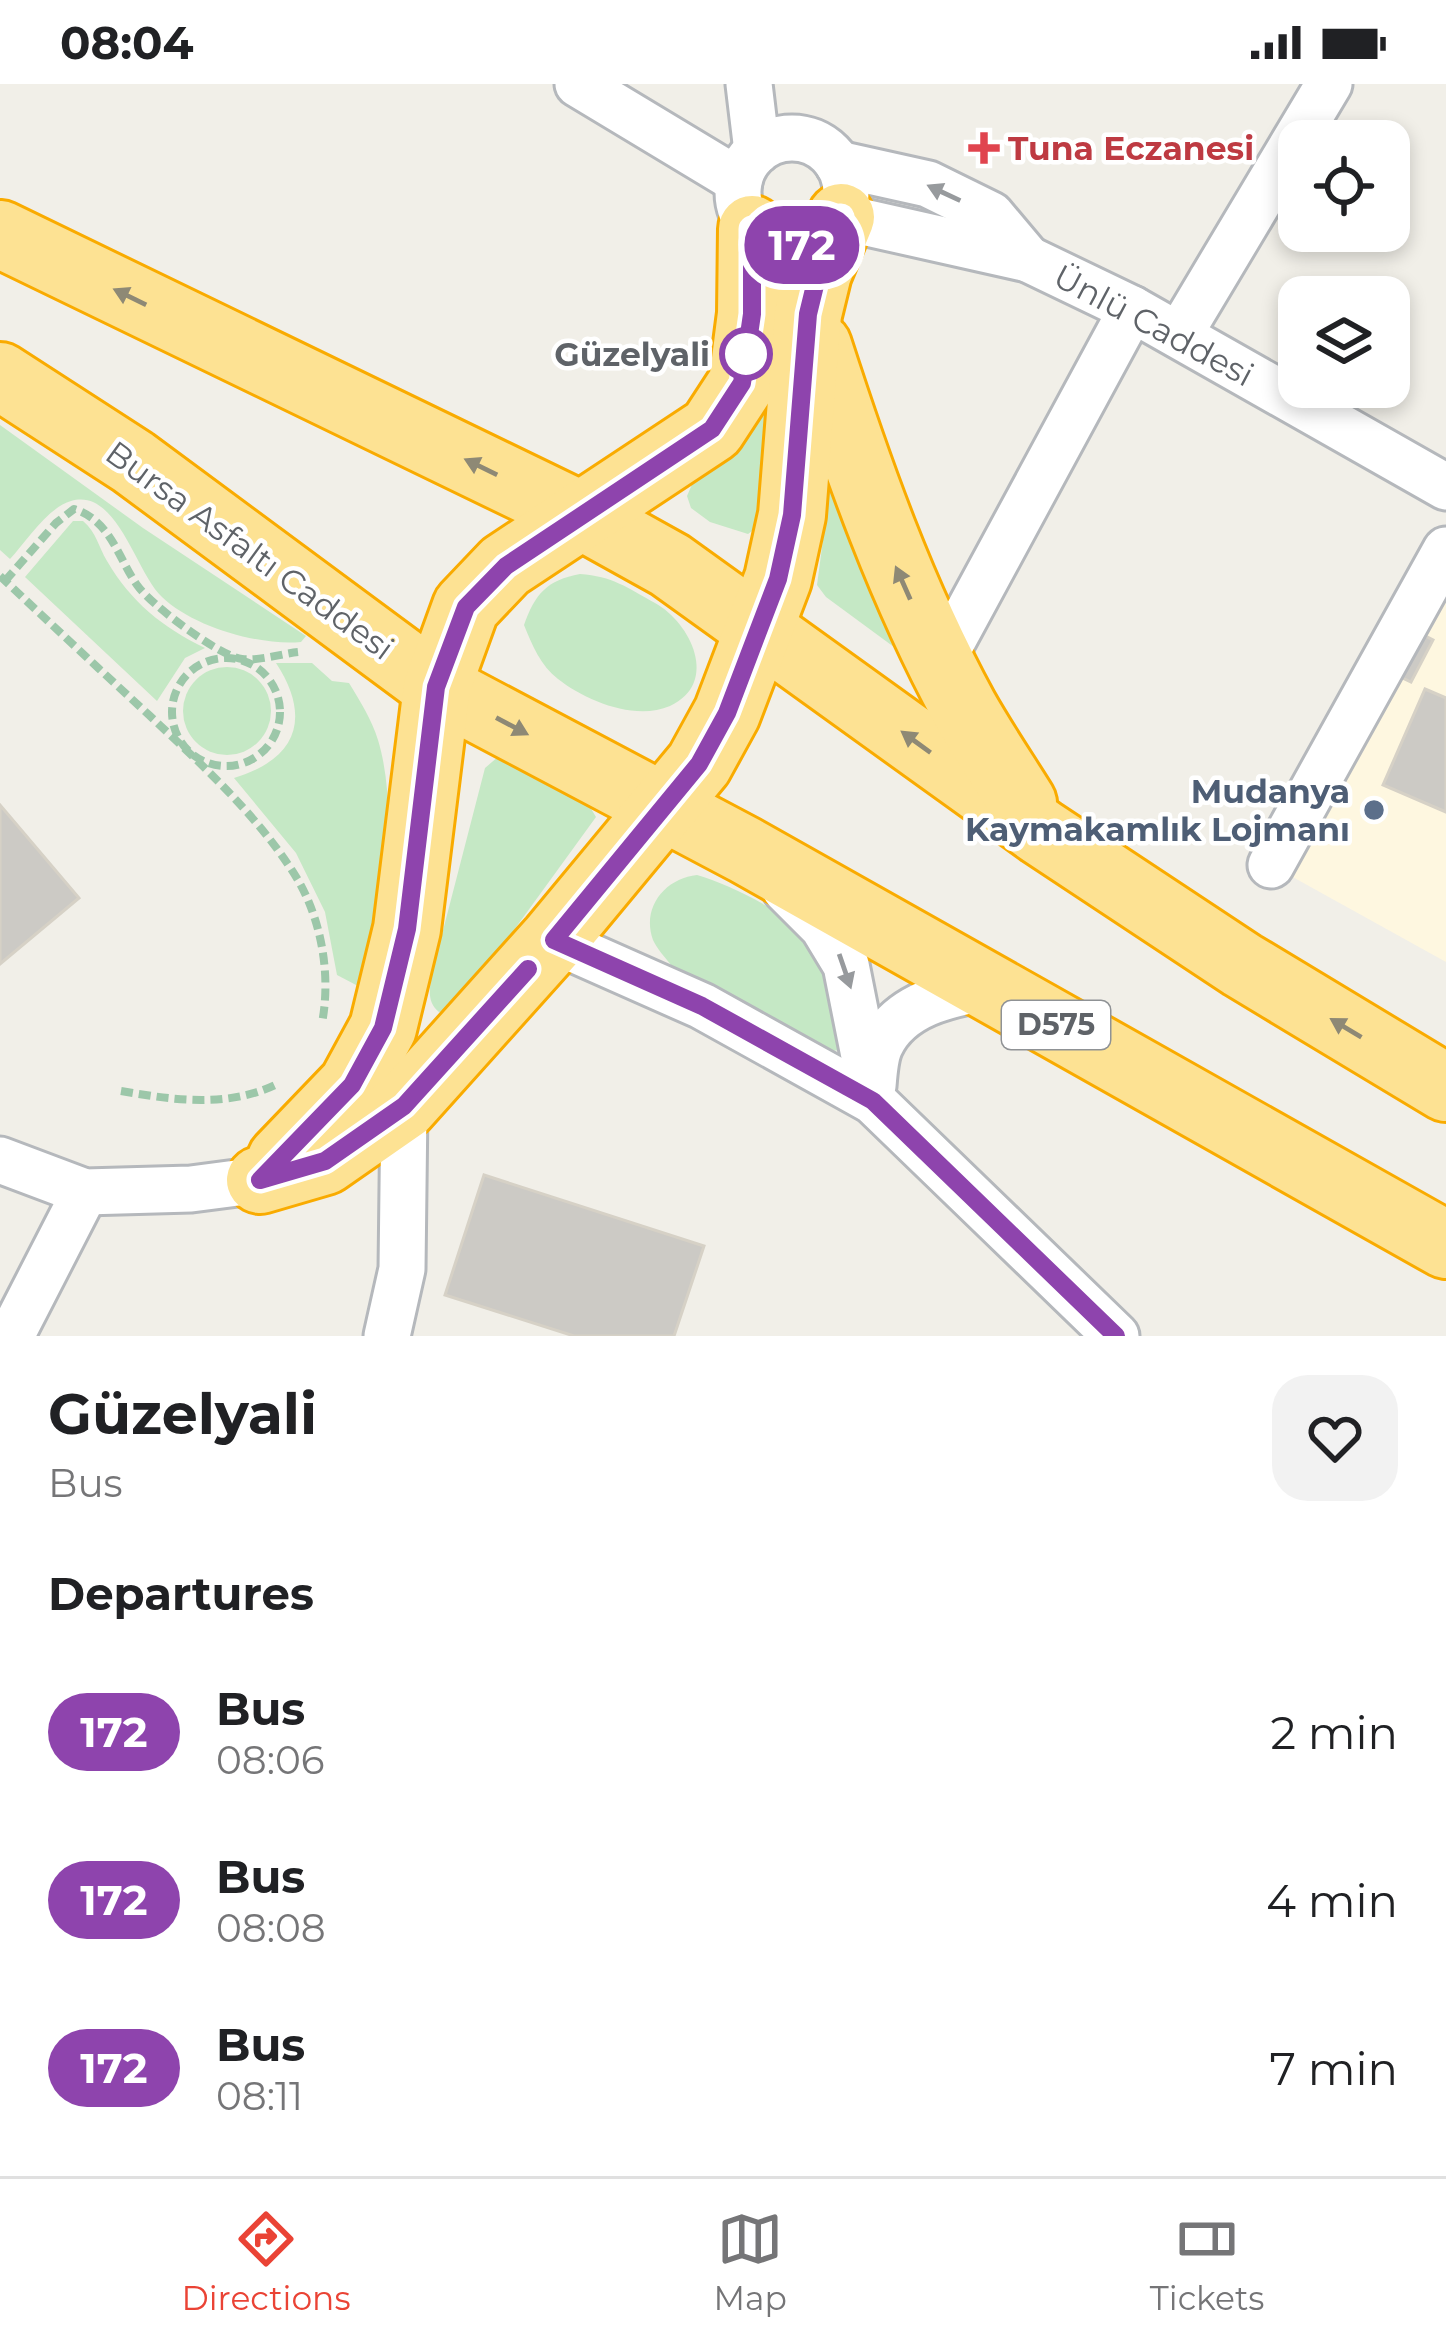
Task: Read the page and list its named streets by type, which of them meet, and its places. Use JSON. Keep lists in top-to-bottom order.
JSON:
{
  "streets": {
    "highway": ["Bursa Asfaltı Caddesi", "D575"],
    "street": ["Ünlü Caddesi"]
  },
  "places": {
    "health": ["Tuna Eczanesi"],
    "other": ["Güzelyali", "Mudanya Kaymakamlık Lojmanı"]
  },
  "lines": ["bus line 172"],
  "page": {
    "status": "08:04",
    "on_map": "172",
    "heading": [
      ["Güzelyali", "Bus"],
      "Departures"
    ],
    "list": [
      {
        "mark": "172",
        "name": "Bus",
        "note": "08:06",
        "value": "2 min"
      },
      {
        "mark": "172",
        "name": "Bus",
        "note": "08:08",
        "value": "4 min"
      },
      {
        "mark": "172",
        "name": "Bus",
        "note": "08:11",
        "value": "7 min"
      }
    ],
    "tabs": ["Directions", "Map", "Tickets"]
  }
}
